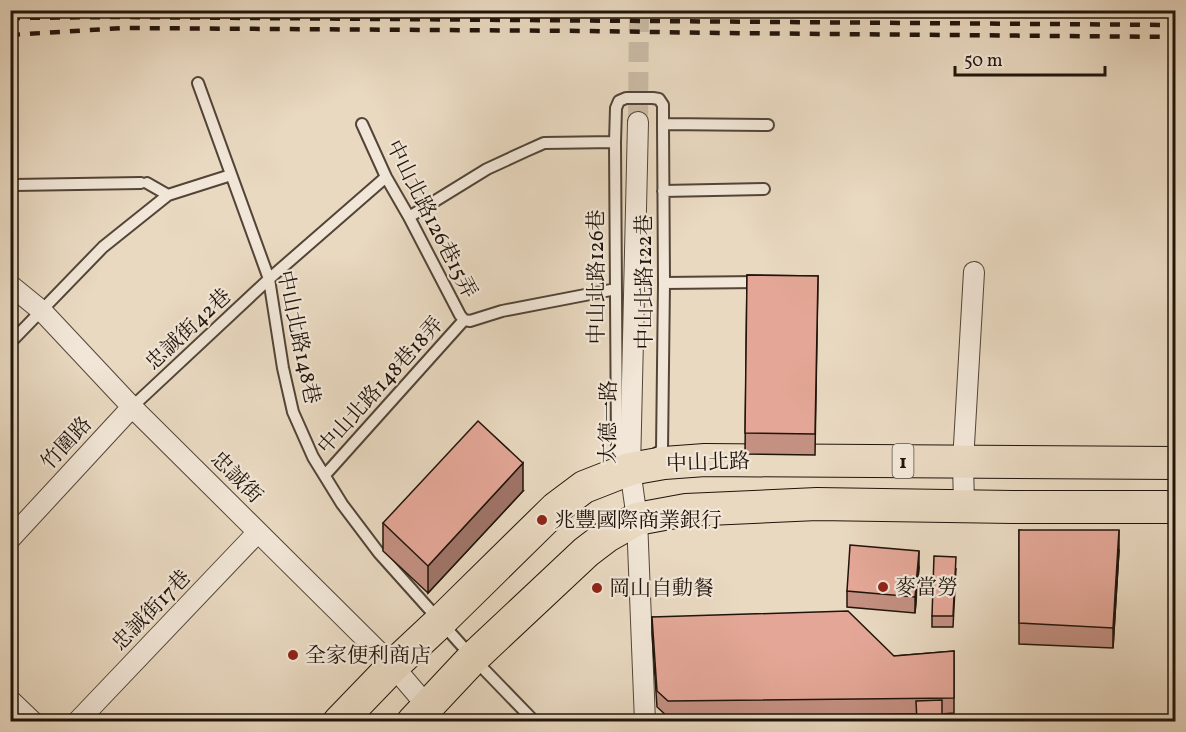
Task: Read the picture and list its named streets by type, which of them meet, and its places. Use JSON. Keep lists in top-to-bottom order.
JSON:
{
  "streets": {
    "main road": ["1", "中山北路"],
    "street": [
      "大德一路",
      "竹圍路",
      "忠誠街",
      "忠誠街17巷"
    ],
    "lane": [
      "中山北路126巷15弄",
      "中山北路126巷",
      "中山北路122巷",
      "忠誠街42巷",
      "中山北路148巷",
      "中山北路148巷18弄"
    ]
  },
  "crossings": [
    ["中山北路126巷15弄", "中山北路126巷"],
    ["中山北路126巷15弄", "忠誠街42巷"],
    ["中山北路126巷15弄", "中山北路148巷18弄"],
    ["中山北路126巷", "中山北路122巷"],
    ["中山北路126巷", "大德一路"],
    ["中山北路126巷", "中山北路"],
    ["中山北路122巷", "大德一路"],
    ["中山北路122巷", "中山北路"],
    ["忠誠街42巷", "中山北路148巷"],
    ["忠誠街42巷", "竹圍路"],
    ["忠誠街42巷", "忠誠街"],
    ["中山北路148巷", "中山北路148巷18弄"],
    ["中山北路148巷", "1"],
    ["中山北路148巷", "中山北路"],
    ["大德一路", "1"],
    ["大德一路", "中山北路"],
    ["竹圍路", "忠誠街"],
    ["1", "忠誠街"],
    ["中山北路", "忠誠街"],
    ["忠誠街", "忠誠街17巷"]
  ],
  "places": [
    "兆豐國際商業銀行",
    "麥當勞",
    "岡山自動餐",
    "全家便利商店"
  ],
  "scale_bar": "50 m"
}
